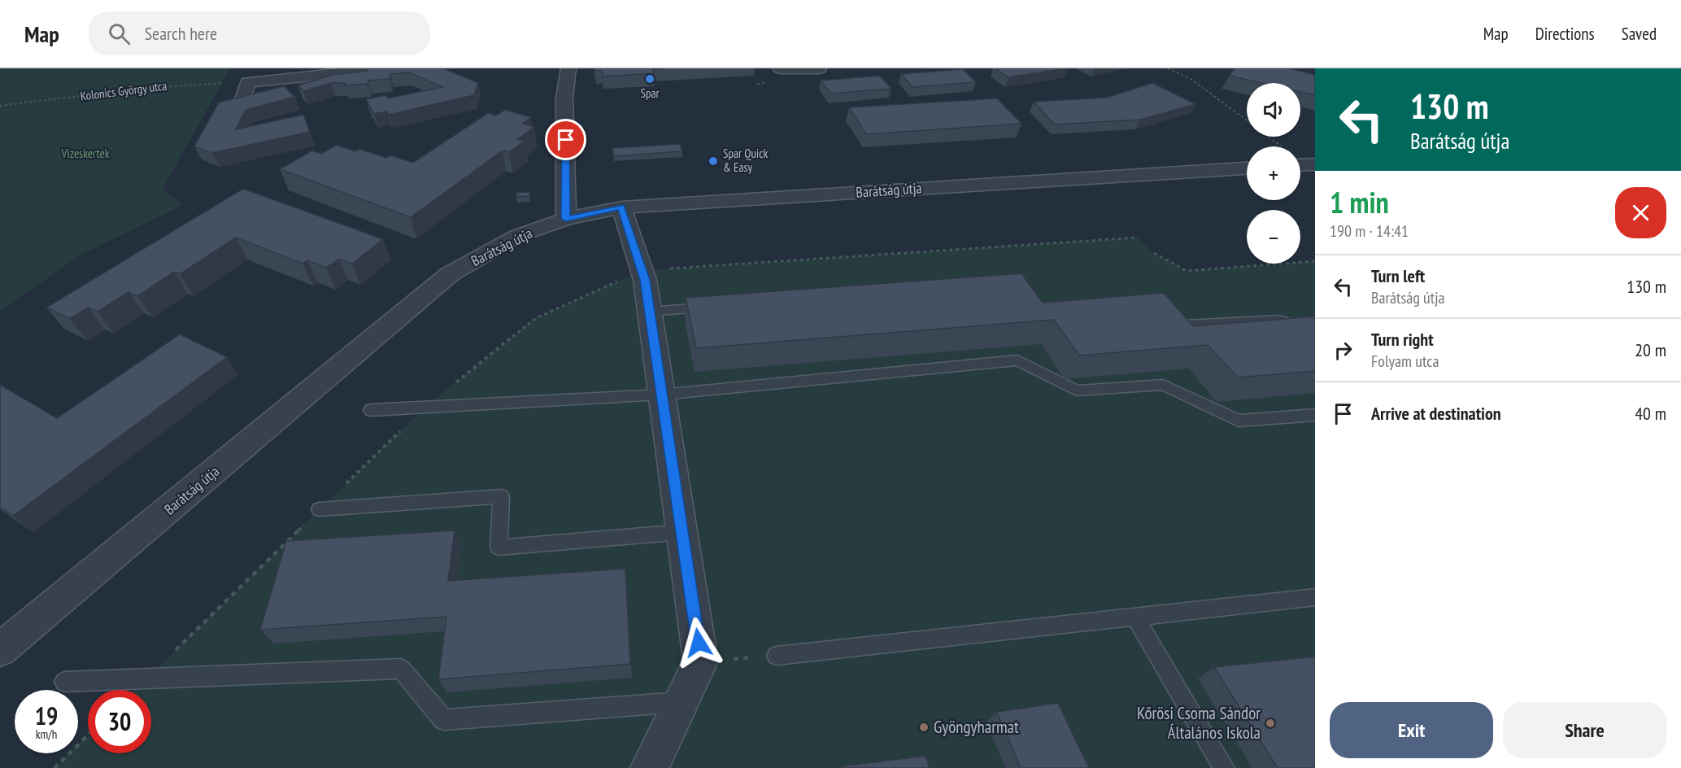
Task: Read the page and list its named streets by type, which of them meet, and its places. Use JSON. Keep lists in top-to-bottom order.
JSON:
{
  "streets": {
    "street": ["Barátság útja"],
    "path": ["Kolonics György utca"]
  },
  "parks": ["Vizeskertek"],
  "places": [
    "Spar",
    "Spar Quick & Easy",
    "Kőrösi Csoma Sándor Általános Iskola",
    "Gyöngyharmat"
  ],
  "page": {
    "header": "Map",
    "search": "Search here",
    "nav": ["Map", "Directions", "Saved"],
    "turn": ["130 m", "Barátság útja"],
    "map_buttons": ["+", "−"],
    "heading": ["1 min", "190 m · 14:41"],
    "list": [
      {
        "name": "Turn left",
        "note": "Barátság útja",
        "value": "130 m"
      },
      {
        "name": "Turn right",
        "note": "Folyam utca",
        "value": "20 m"
      },
      {
        "name": "Arrive at destination",
        "value": "40 m"
      }
    ],
    "speed": "19 km/h",
    "limit": "30",
    "buttons": ["Exit", "Share"]
  }
}
